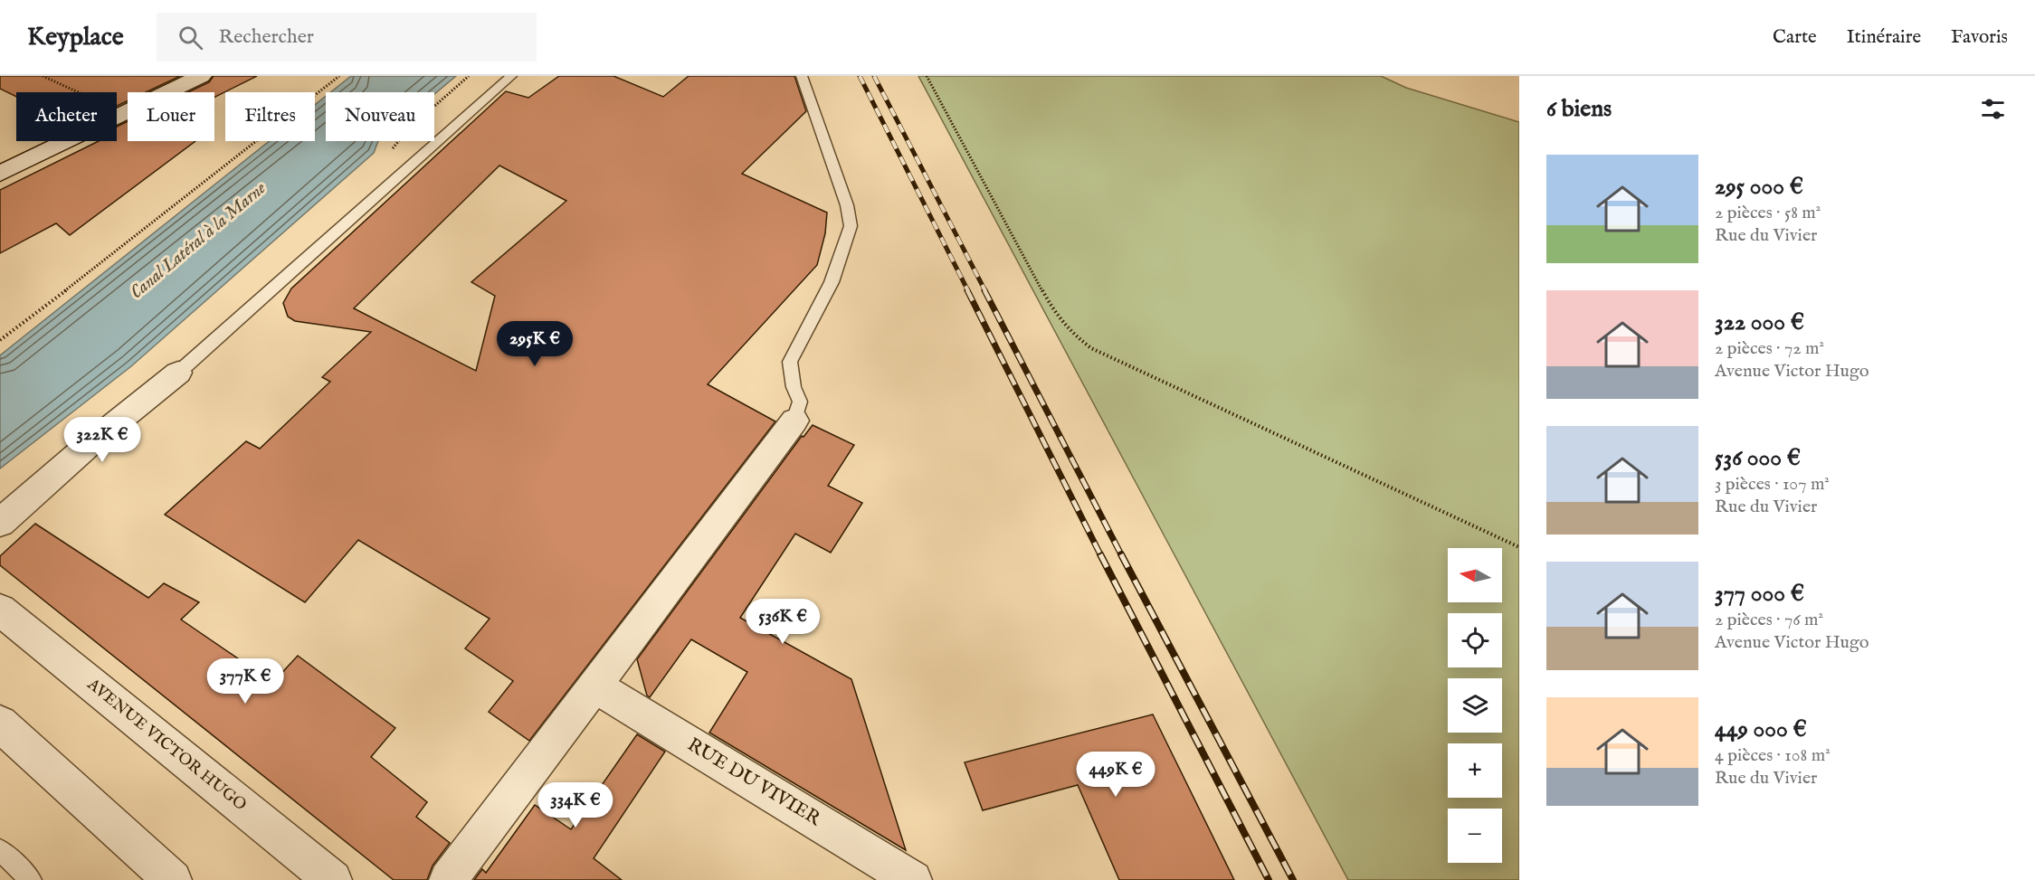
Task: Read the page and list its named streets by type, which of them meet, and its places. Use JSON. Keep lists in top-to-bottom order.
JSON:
{
  "streets": {
    "street": ["AVENUE VICTOR HUGO", "RUE DU VIVIER"]
  },
  "water": ["Canal Latéral à la Marne"],
  "north": "left",
  "page": {
    "header": "Keyplace",
    "search": "Rechercher",
    "nav": ["Carte", "Itinéraire", "Favoris"],
    "heading": "6 biens",
    "chip": [
      "Acheter",
      "Louer",
      "Filtres",
      "Nouveau"
    ],
    "list": [
      {
        "name": "295 000 €",
        "note": "2 pièces · 58 m² · Rue du Vivier"
      },
      {
        "name": "322 000 €",
        "note": "2 pièces · 72 m² · Avenue Victor Hugo"
      },
      {
        "name": "536 000 €",
        "note": "3 pièces · 107 m² · Rue du Vivier"
      },
      {
        "name": "377 000 €",
        "note": "2 pièces · 76 m² · Avenue Victor Hugo"
      },
      {
        "name": "449 000 €",
        "note": "4 pièces · 108 m² · Rue du Vivier"
      }
    ],
    "price": [
      "295K €",
      "322K €",
      "536K €",
      "377K €",
      "449K €",
      "334K €"
    ],
    "map_buttons": ["+", "−"]
  }
}
